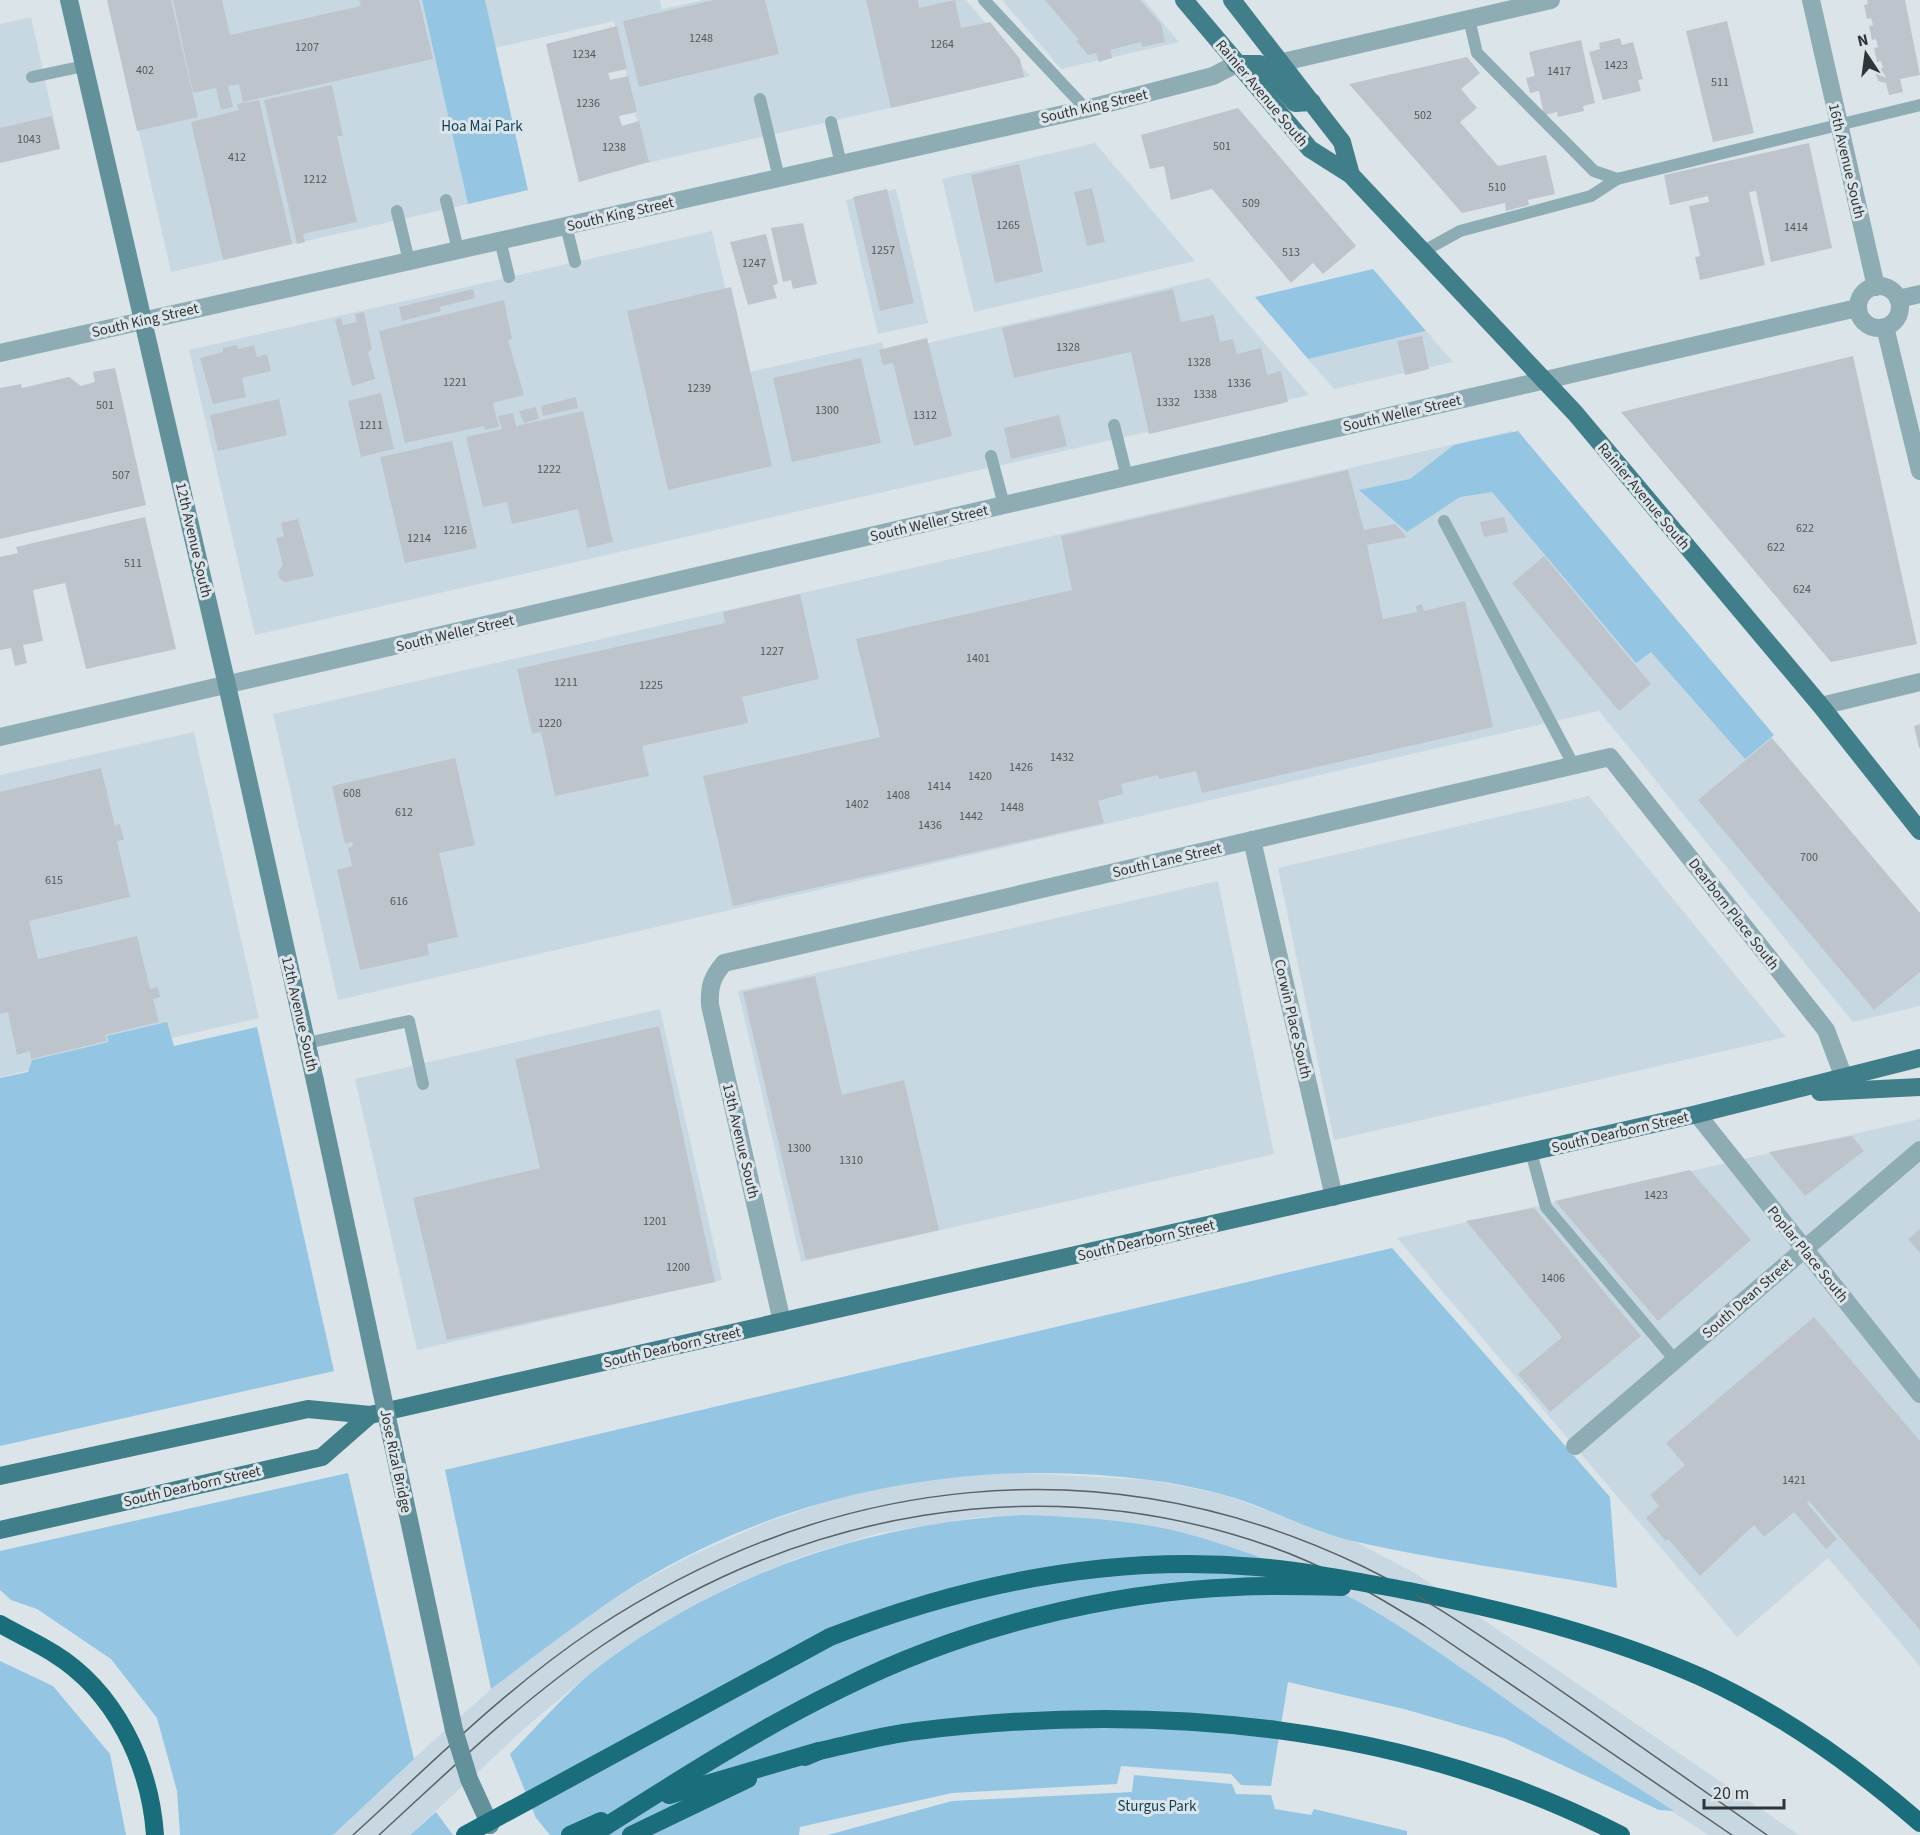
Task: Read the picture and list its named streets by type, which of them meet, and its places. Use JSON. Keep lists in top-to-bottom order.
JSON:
{
  "streets": {
    "main road": [
      "Rainier Avenue South",
      "12th Avenue South",
      "South Dearborn Street",
      "Jose Rizal Bridge"
    ],
    "street": [
      "South King Street",
      "16th Avenue South",
      "South Weller Street",
      "South Lane Street",
      "Dearborn Place South",
      "Corwin Place South",
      "13th Avenue South",
      "Poplar Place South",
      "South Dean Street"
    ]
  },
  "crossings": [
    ["Rainier Avenue South", "South King Street"],
    ["Rainier Avenue South", "South Weller Street"],
    ["South King Street", "12th Avenue South"],
    ["16th Avenue South", "South Weller Street"],
    ["South Weller Street", "12th Avenue South"],
    ["12th Avenue South", "Jose Rizal Bridge"],
    ["South Lane Street", "Dearborn Place South"],
    ["South Lane Street", "Corwin Place South"],
    ["South Lane Street", "13th Avenue South"],
    ["Dearborn Place South", "South Dearborn Street"],
    ["Corwin Place South", "South Dearborn Street"],
    ["South Dearborn Street", "13th Avenue South"],
    ["South Dearborn Street", "Poplar Place South"],
    ["Poplar Place South", "South Dean Street"]
  ],
  "parks": ["Hoa Mai Park", "Sturgus Park"],
  "house_numbers": [
    "1248",
    "1264",
    "1207",
    "1234",
    "1423",
    "402",
    "1417",
    "511",
    "1236",
    "502",
    "1043",
    "501",
    "1238",
    "412",
    "1212",
    "510",
    "509",
    "1265",
    "1414",
    "1257",
    "513",
    "1247",
    "1328",
    "1328",
    "1221",
    "1336",
    "1239",
    "1338",
    "1332",
    "501",
    "1300",
    "1312",
    "1211",
    "1222",
    "507",
    "622",
    "1216",
    "1214",
    "622",
    "511",
    "624",
    "1227",
    "1401",
    "1211",
    "1225",
    "1220",
    "1432",
    "1426",
    "1420",
    "1414",
    "608",
    "1408",
    "1402",
    "1448",
    "612",
    "1442",
    "1436",
    "700",
    "615",
    "616",
    "1300",
    "1310",
    "1423",
    "1201",
    "1200",
    "1406",
    "1421"
  ],
  "scale_bar": "20 m",
  "north": "top"
}
